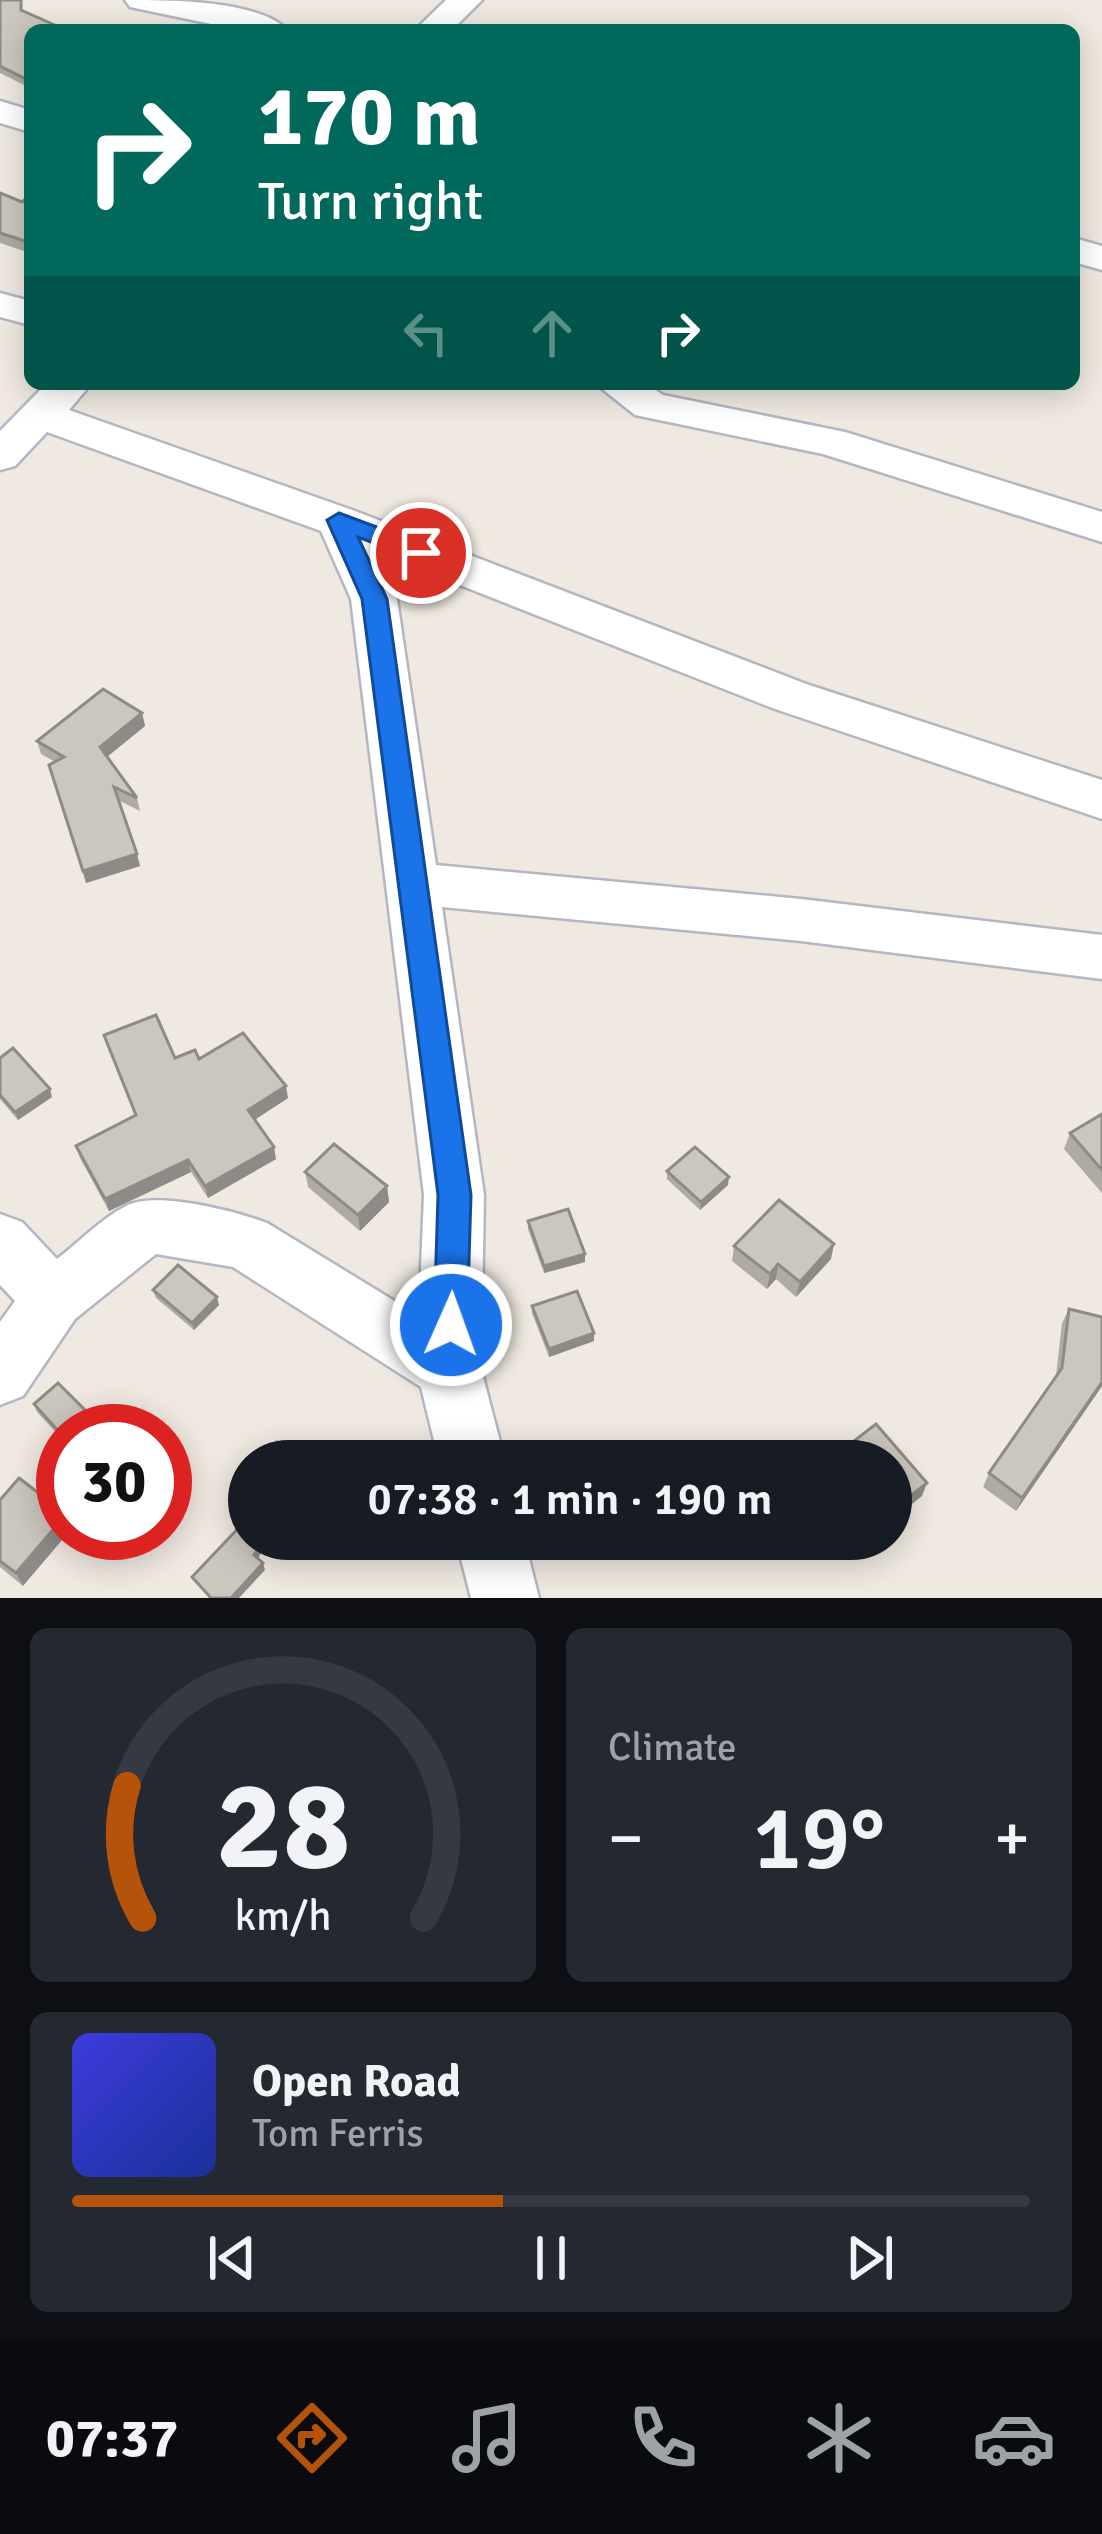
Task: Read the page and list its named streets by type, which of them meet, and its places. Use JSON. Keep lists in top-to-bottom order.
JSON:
{
  "page": {
    "turn": ["170 m", "Turn right"],
    "limit": "30",
    "trip": "07:38 · 1 min · 190 m",
    "tile": "Climate",
    "heat": ["−", "19°", "+"],
    "song": ["Open Road", "Tom Ferris"],
    "tabs": "07:37",
    "gauge": ["28", "km/h"]
  }
}
